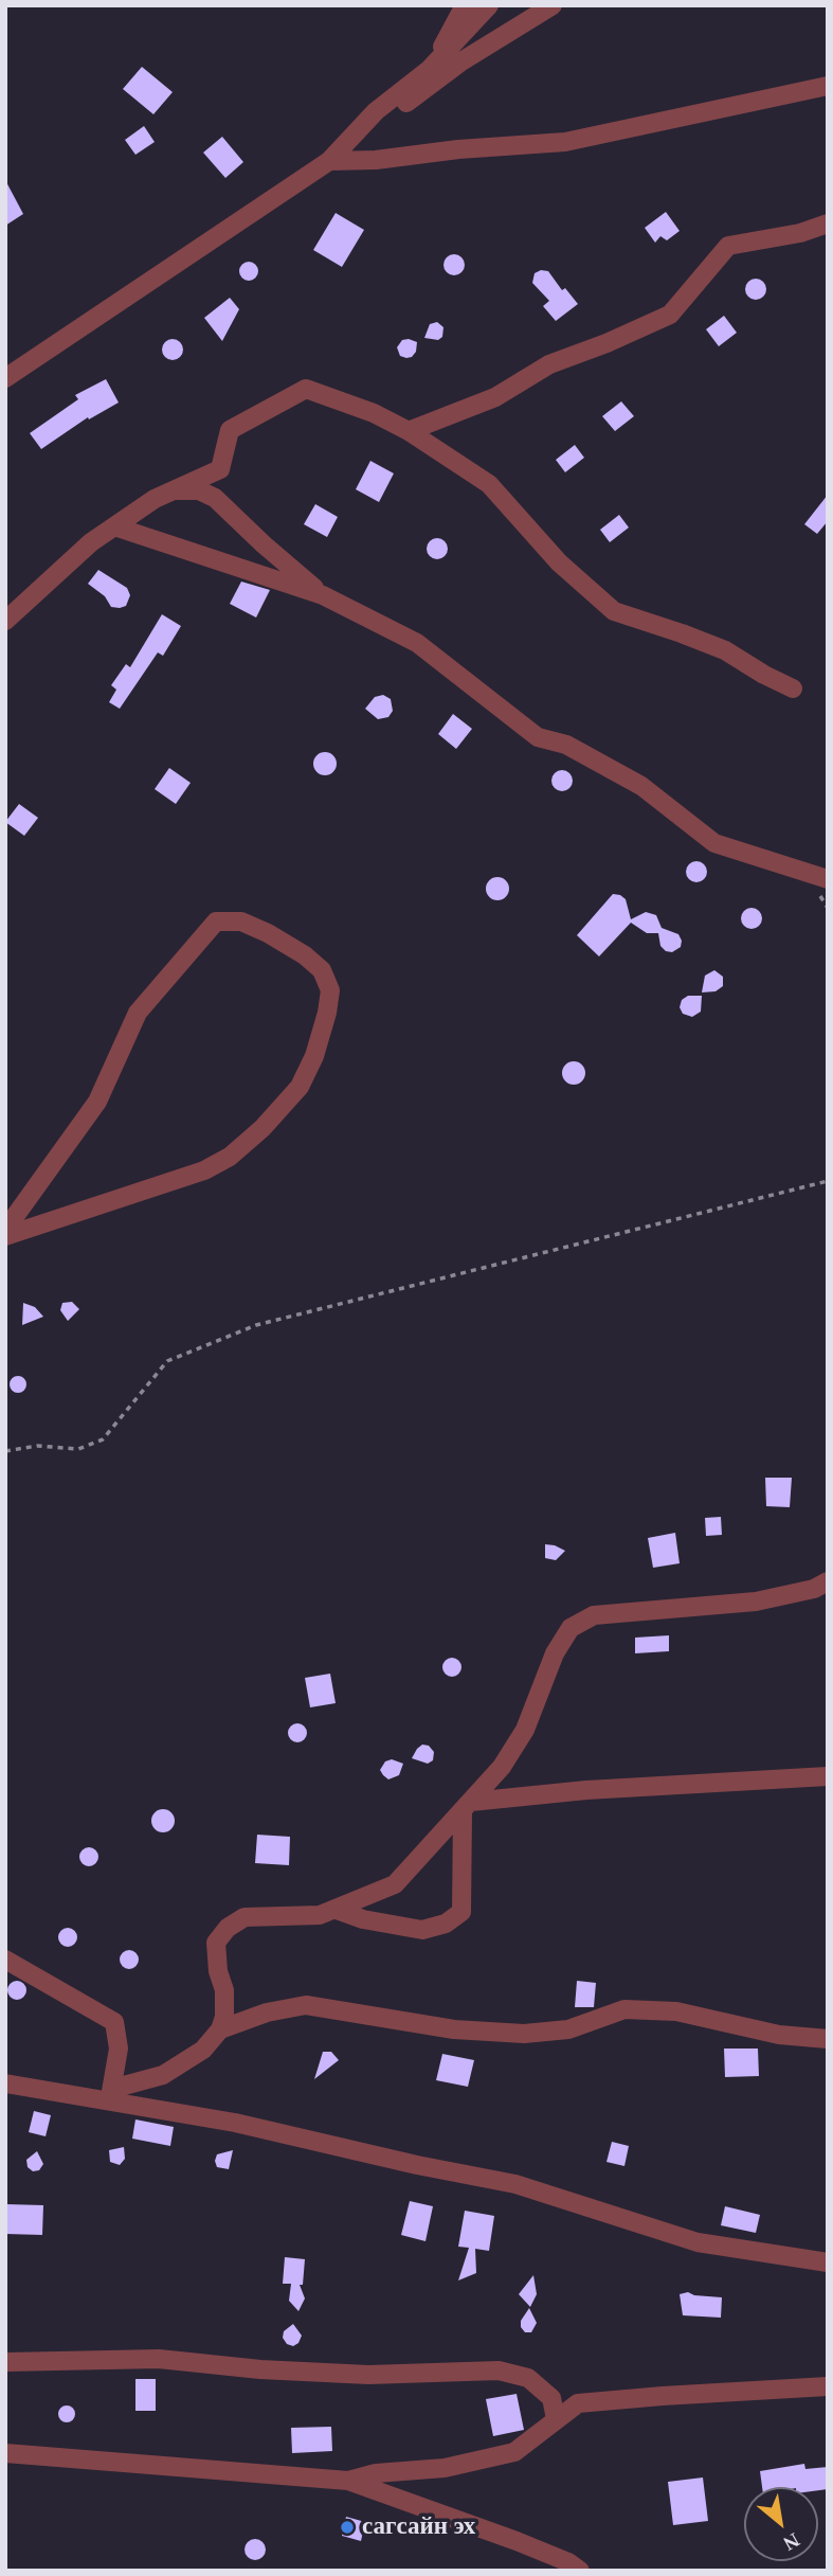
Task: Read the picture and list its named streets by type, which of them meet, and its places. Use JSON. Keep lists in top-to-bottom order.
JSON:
{
  "places": ["сагсайн эх"],
  "north": "bottom right"
}
